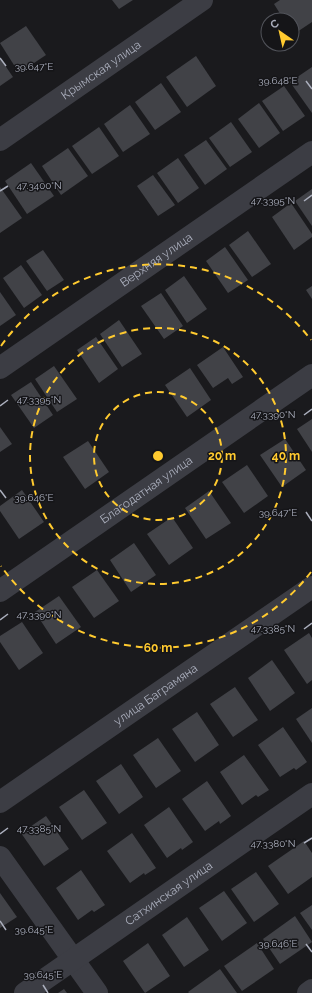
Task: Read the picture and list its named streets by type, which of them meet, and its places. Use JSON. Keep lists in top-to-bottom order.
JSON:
{
  "streets": {
    "street": [
      "Крымская улица",
      "Верхняя улица",
      "Благодатная улица",
      "улица Баграмяна",
      "Сатхинская улица"
    ]
  },
  "north": "top left",
  "coordinates": [
    "39.647°E",
    "39.648°E",
    "47.3400°N",
    "47.3395°N",
    "47.3390°N",
    "39.646°E",
    "47.3385°N",
    "47.3380°N",
    "39.645°E"
  ],
  "rings": ["20 m", "40 m", "60 m"]
}
